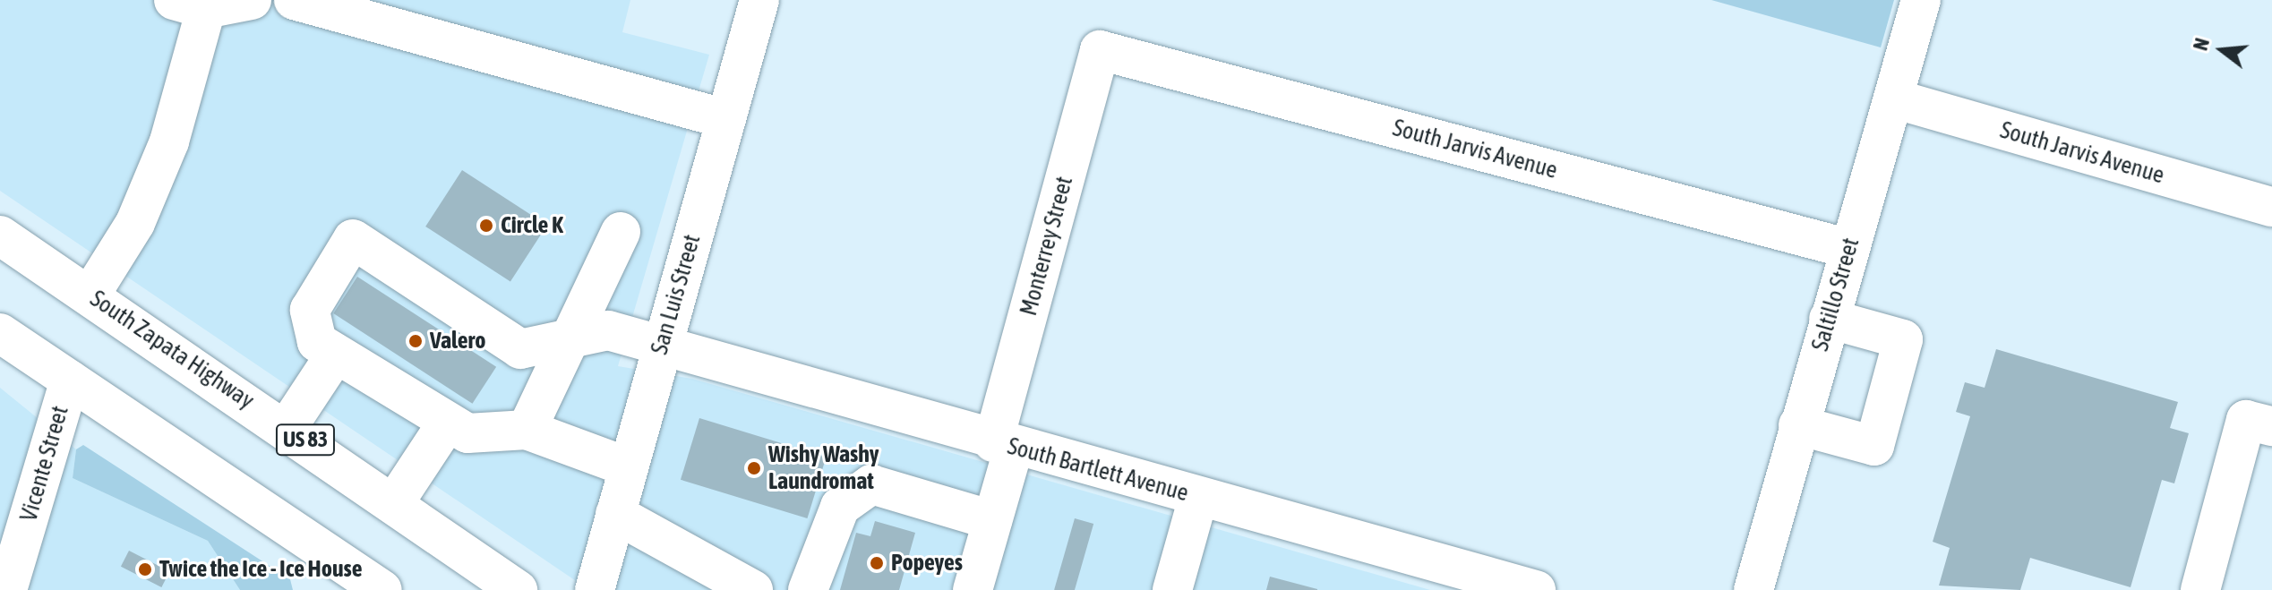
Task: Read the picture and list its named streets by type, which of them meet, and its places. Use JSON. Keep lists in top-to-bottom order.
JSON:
{
  "streets": {
    "street": [
      "South Jarvis Avenue",
      "Monterrey Street",
      "San Luis Street",
      "Saltillo Street",
      "South Zapata Highway",
      "US 83",
      "Vicente Street",
      "South Bartlett Avenue"
    ]
  },
  "crossings": [
    ["South Jarvis Avenue", "Monterrey Street"],
    ["South Jarvis Avenue", "Saltillo Street"],
    ["Monterrey Street", "South Bartlett Avenue"],
    ["San Luis Street", "South Bartlett Avenue"]
  ],
  "places": [
    "Circle K",
    "Valero",
    "Wishy Washy Laundromat",
    "Popeyes",
    "Twice the Ice - Ice House"
  ],
  "north": "left"
}
